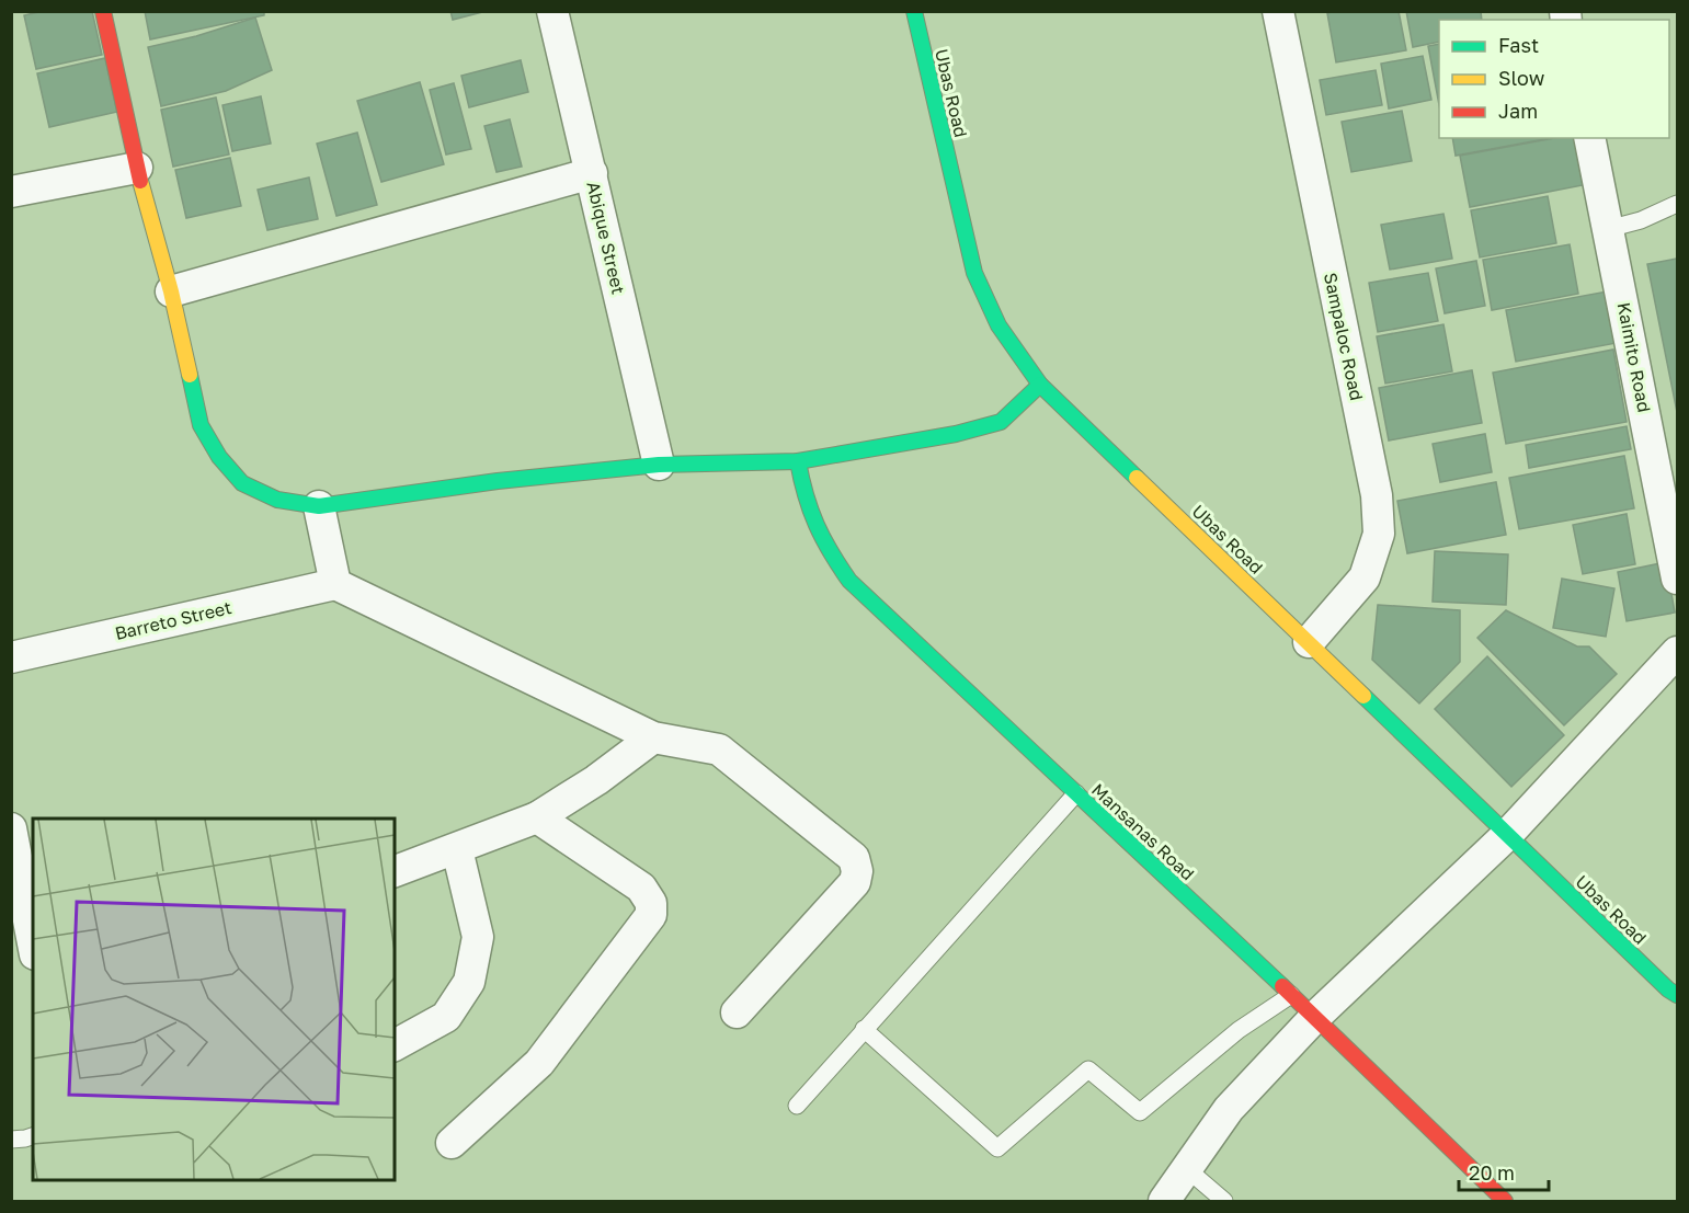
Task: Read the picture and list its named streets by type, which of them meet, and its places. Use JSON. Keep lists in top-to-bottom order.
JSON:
{
  "streets": {
    "street": [
      "Ubas Road",
      "Abique Street",
      "Sampaloc Road",
      "Kaimito Road",
      "Barreto Street",
      "Mansanas Road"
    ]
  },
  "crossings": [
    ["Ubas Road", "Sampaloc Road"]
  ],
  "legend": ["Fast", "Slow", "Jam"],
  "scale_bar": "20 m"
}
